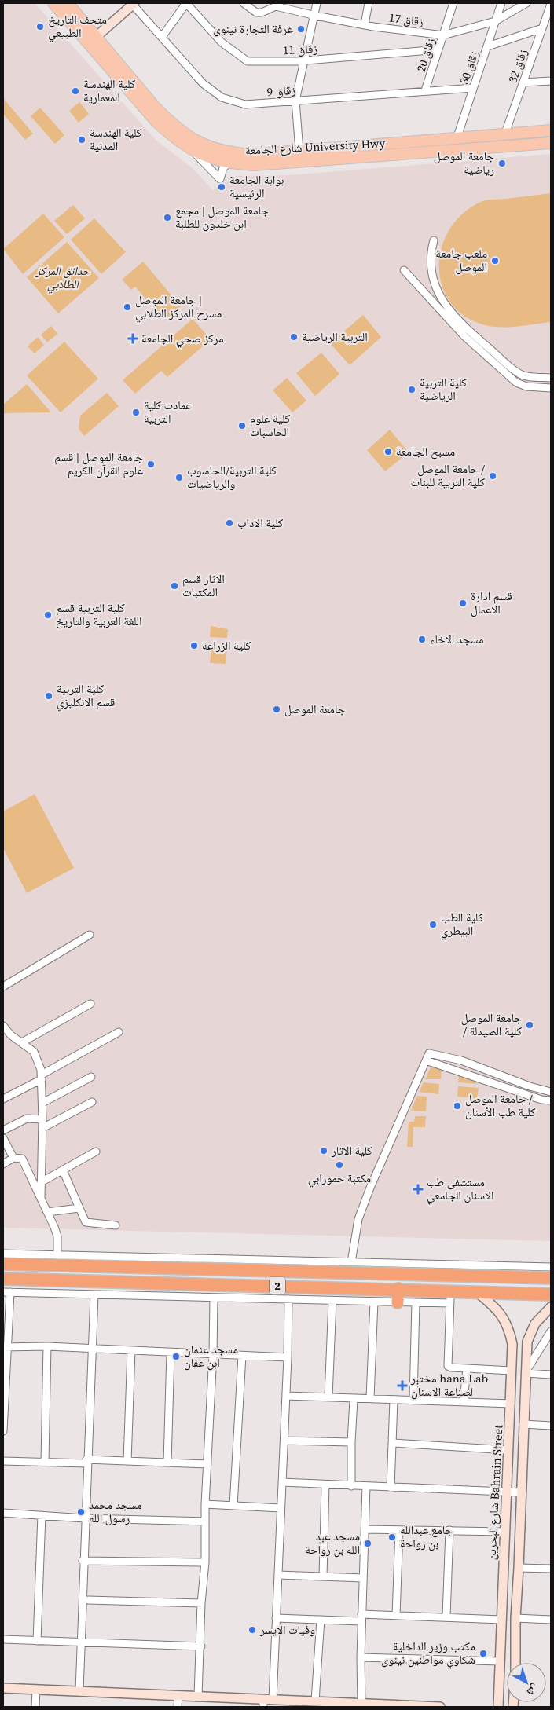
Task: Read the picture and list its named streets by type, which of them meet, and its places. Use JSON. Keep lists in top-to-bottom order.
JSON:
{
  "streets": {
    "highway": ["2"],
    "main road": ["شارع الجامعة University Hwy", "شارع البحرين Bahrain Street"],
    "street": [
      "زقاق 17",
      "زقاق 11",
      "زقاق 20",
      "زقاق 32",
      "زقاق 30",
      "زقاق 9"
    ]
  },
  "crossings": [
    ["زقاق 17", "زقاق 20"],
    ["زقاق 17", "زقاق 30"],
    ["زقاق 11", "زقاق 20"],
    ["زقاق 20", "زقاق 9"],
    ["زقاق 32", "شارع الجامعة University Hwy"],
    ["زقاق 30", "زقاق 9"],
    ["زقاق 30", "شارع الجامعة University Hwy"],
    ["2", "شارع البحرين Bahrain Street"]
  ],
  "parks": ["حدائق المركز الطلابي"],
  "places": {
    "other": [
      "متحف التاريخ الطبيعي",
      "غرفة التجارة نينوى",
      "كلية الهندسة المعمارية",
      "كلية الهندسة المدنية",
      "جامعة الموصل رياضية",
      "بوابة الجامعة الرئيسية",
      "جامعة الموصل | مجمع ابن خلدون للطلبة",
      "ملعب جامعة الموصل",
      "جامعة الموصل | مسرح المركز الطلابي",
      "التربية الرياضية",
      "كلية التربية الرياضية",
      "عمادت كلية التربية",
      "كلية علوم الحاسبات",
      "مسبح الجامعة",
      "جامعة الموصل | قسم علوم القرآن الكريم",
      "جامعة الموصل / كلية التربية للبنات",
      "كلية التربية/الحاسوب والرياضيات",
      "كلية الاداب",
      "الاثار قسم المكتبات",
      "قسم ادارة الاعمال",
      "كلية التربية قسم اللغة العربية والتاريخ",
      "مسجد الاخاء",
      "كلية الزراعة",
      "كلية التربية قسم الانكليزي",
      "جامعة الموصل",
      "كلية الطب البيطري",
      "جامعة الموصل / كلية الصيدلة",
      "جامعة الموصل / كلية طب الأسنان",
      "كلية الاثار",
      "مكتبة حمورابي",
      "مسجد عثمان ابن عفان",
      "مسجد محمد رسول الله",
      "جامع عبدالله بن رواحة",
      "مسجد عبد الله بن رواحة",
      "وفيات الايسر",
      "مكتب وزير الداخلية شكاوي مواطنين نينوى"
    ],
    "health": ["مركز صحي الجامعة", "مستشفى طب الاسنان الجامعي", "مختبر hana Lab لصناعة الاسنان"]
  },
  "north": "bottom right"
}
